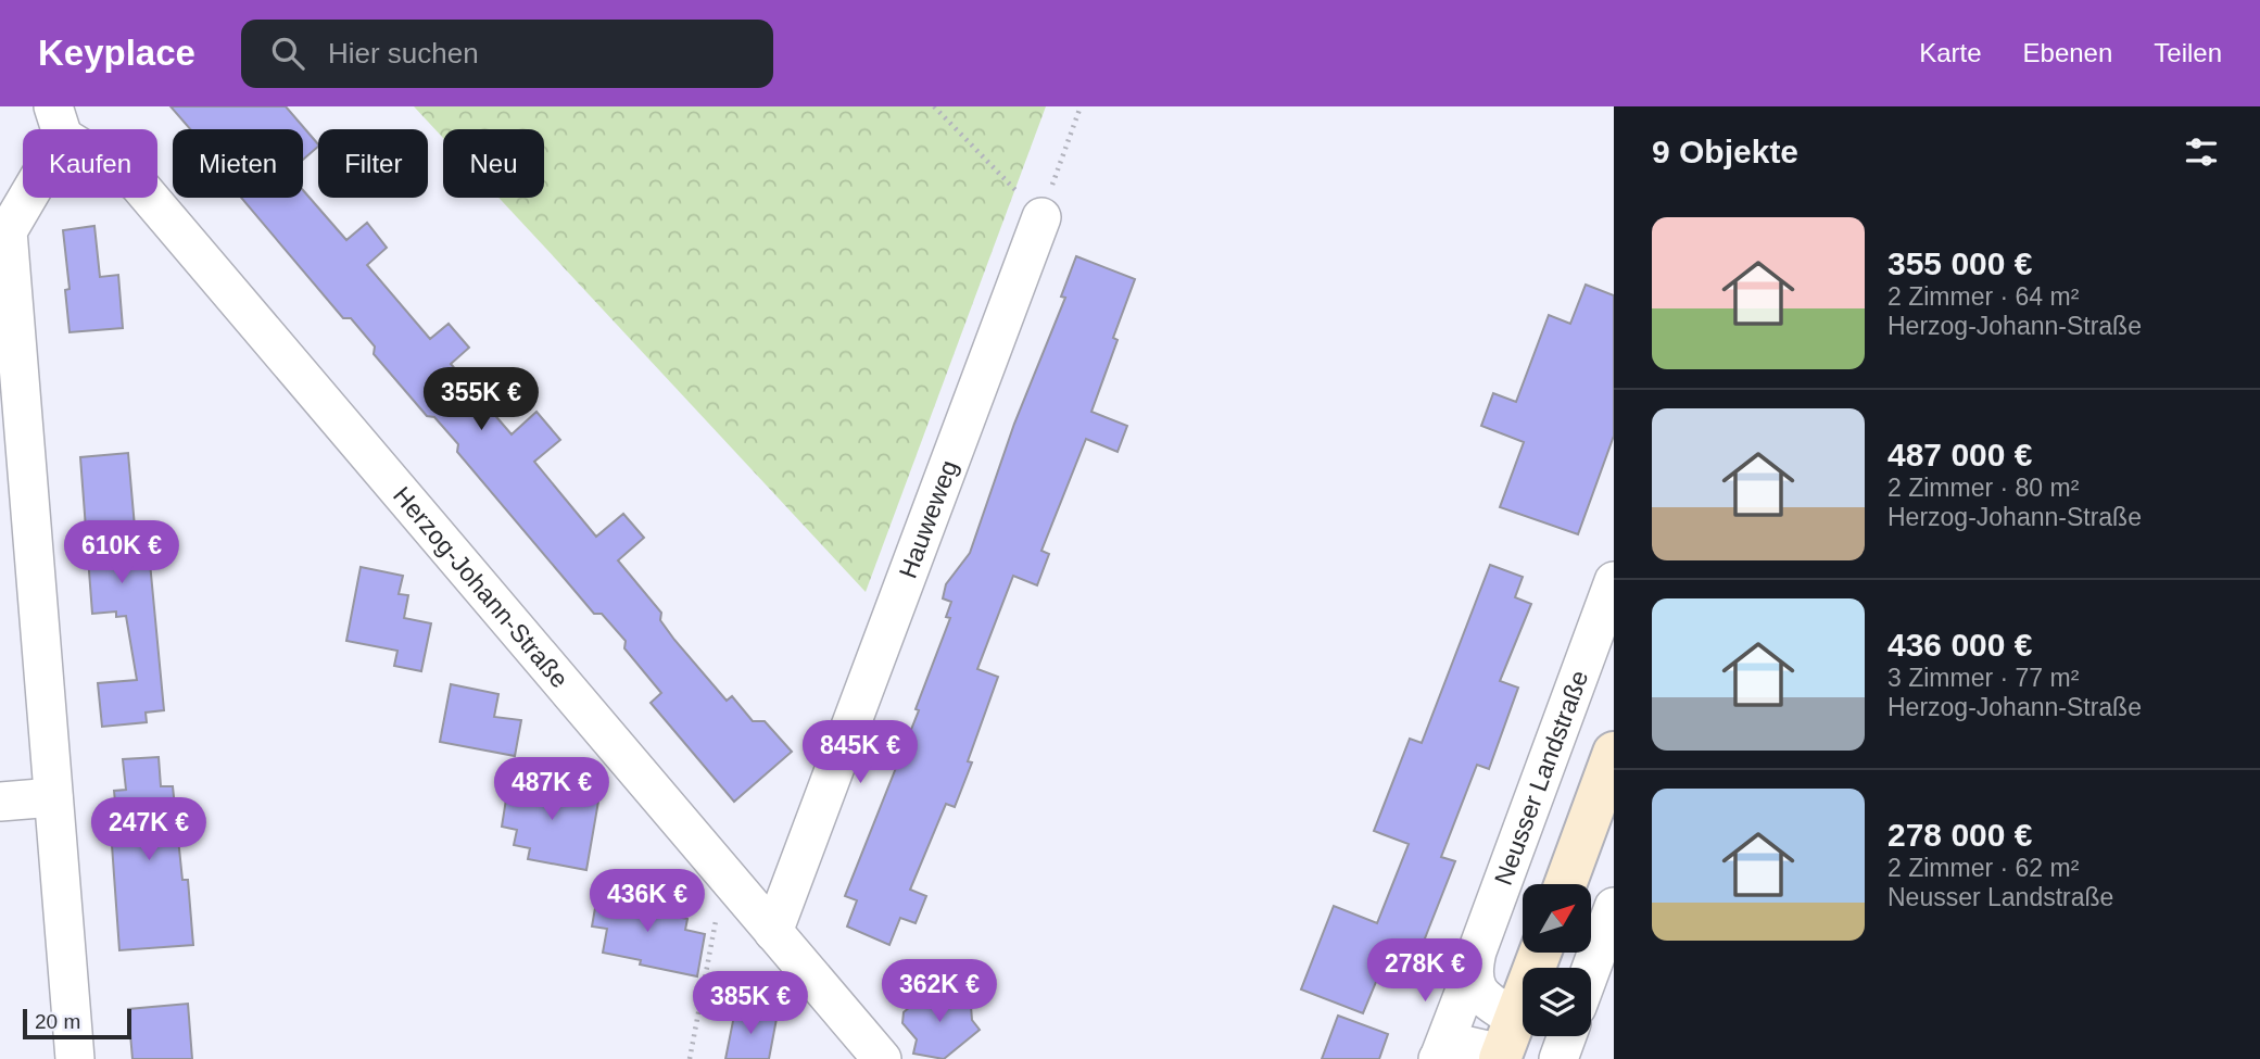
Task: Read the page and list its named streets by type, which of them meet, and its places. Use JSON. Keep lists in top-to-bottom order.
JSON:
{
  "streets": {
    "street": ["Hauweweg", "Herzog-Johann-Straße", "Neusser Landstraße"]
  },
  "crossings": [
    ["Hauweweg", "Herzog-Johann-Straße"]
  ],
  "scale_bar": "20 m",
  "north": "top right",
  "page": {
    "header": "Keyplace",
    "search": "Hier suchen",
    "nav": ["Karte", "Ebenen", "Teilen"],
    "heading": "9 Objekte",
    "chip": [
      "Kaufen",
      "Mieten",
      "Filter",
      "Neu"
    ],
    "list": [
      {
        "name": "355 000 €",
        "note": "2 Zimmer · 64 m² · Herzog-Johann-Straße"
      },
      {
        "name": "487 000 €",
        "note": "2 Zimmer · 80 m² · Herzog-Johann-Straße"
      },
      {
        "name": "436 000 €",
        "note": "3 Zimmer · 77 m² · Herzog-Johann-Straße"
      },
      {
        "name": "278 000 €",
        "note": "2 Zimmer · 62 m² · Neusser Landstraße"
      }
    ],
    "price": [
      "355K €",
      "610K €",
      "845K €",
      "487K €",
      "247K €",
      "436K €",
      "278K €",
      "362K €",
      "385K €"
    ],
    "scale": "20 m"
  }
}
